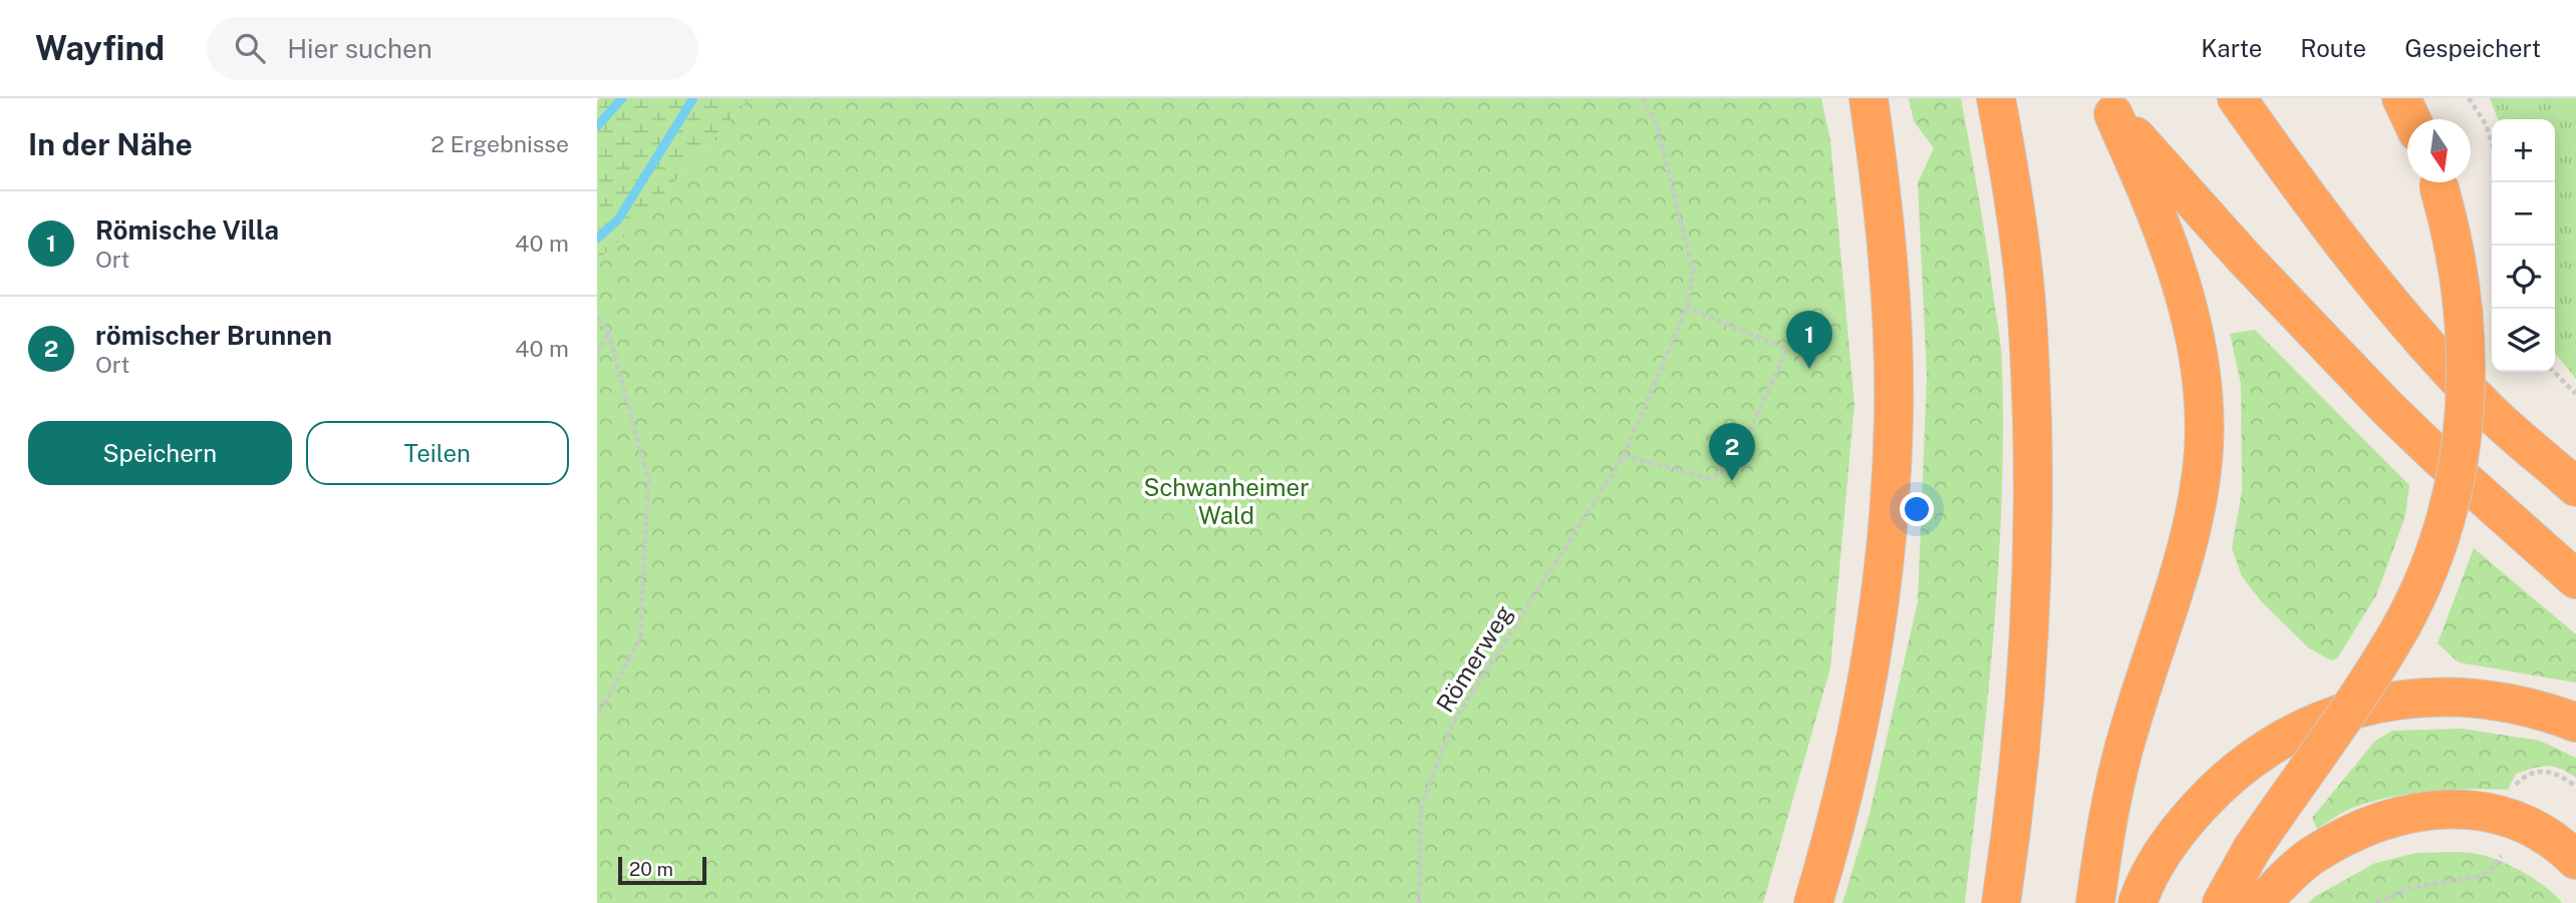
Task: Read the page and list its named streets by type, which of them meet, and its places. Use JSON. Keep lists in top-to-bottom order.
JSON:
{
  "streets": {
    "path": ["Römerweg"]
  },
  "parks": ["Schwanheimer Wald"],
  "scale_bar": "20 m",
  "north": "bottom",
  "page": {
    "header": "Wayfind",
    "search": "Hier suchen",
    "nav": ["Karte", "Route", "Gespeichert"],
    "heading": ["In der Nähe", "2 Ergebnisse"],
    "map_buttons": ["+", "−"],
    "list": [
      {
        "mark": "1",
        "name": "Römische Villa",
        "note": "Ort",
        "value": "40 m"
      },
      {
        "mark": "2",
        "name": "römischer Brunnen",
        "note": "Ort",
        "value": "40 m"
      }
    ],
    "pins": ["1", "2"],
    "buttons": ["Speichern", "Teilen"],
    "scale": "20 m"
  }
}
